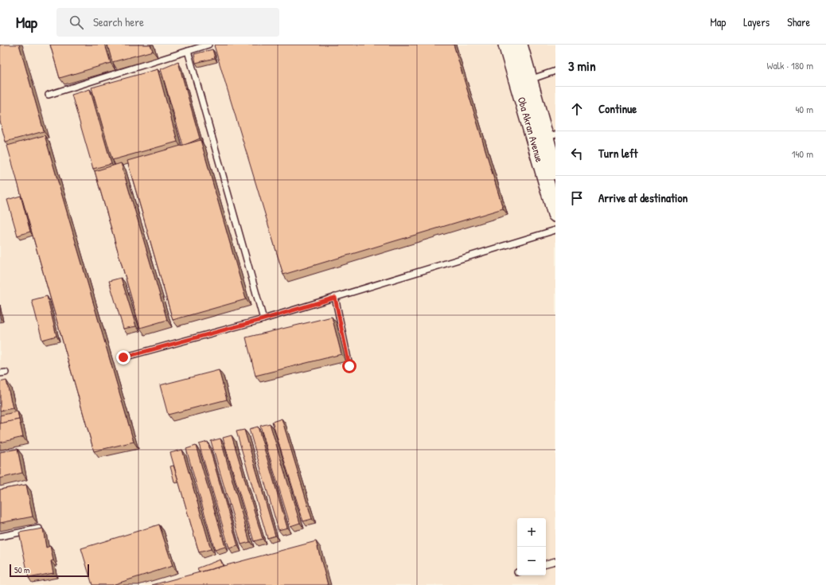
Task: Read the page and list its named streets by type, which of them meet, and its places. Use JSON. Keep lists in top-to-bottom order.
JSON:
{
  "streets": {
    "main road": ["Oba Akran Avenue"]
  },
  "scale_bar": "50 m",
  "page": {
    "header": "Map",
    "search": "Search here",
    "nav": ["Map", "Layers", "Share"],
    "heading": ["3 min", "Walk · 180 m"],
    "list": [
      ["Continue", "40 m"],
      ["Turn left", "140 m"],
      "Arrive at destination"
    ],
    "map_buttons": ["+", "−"],
    "scale": "50 m"
  }
}
